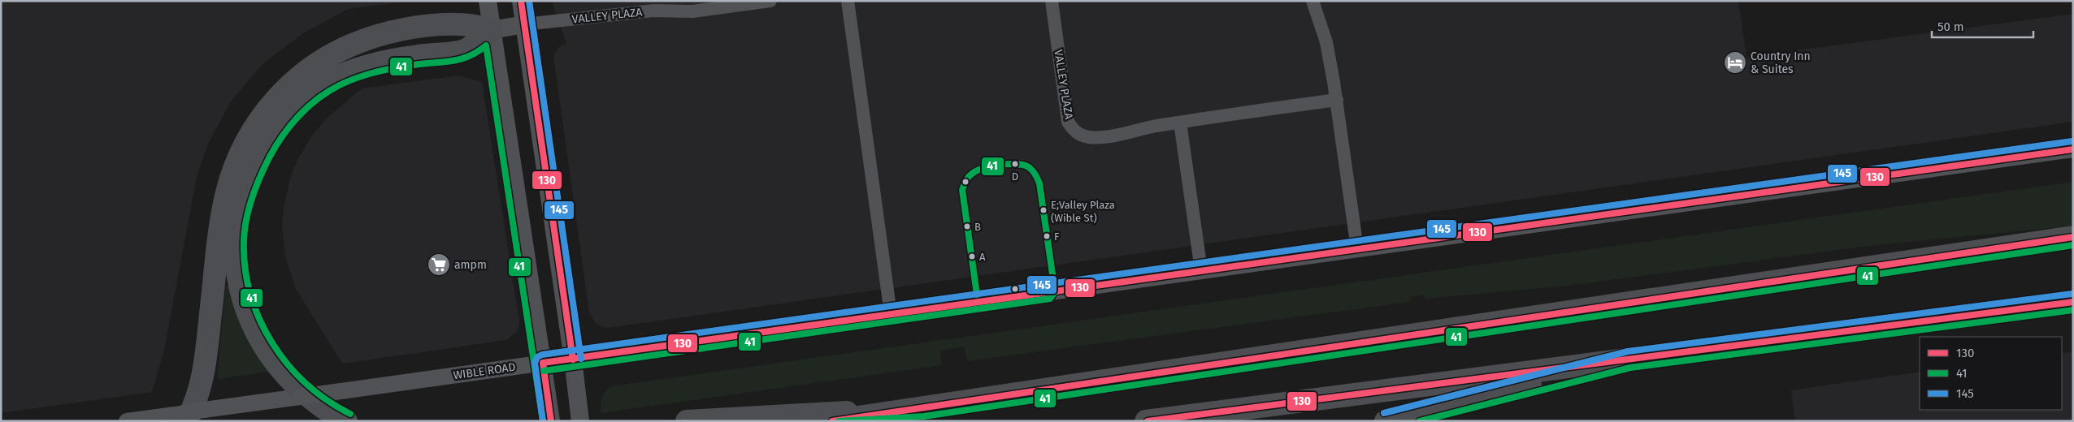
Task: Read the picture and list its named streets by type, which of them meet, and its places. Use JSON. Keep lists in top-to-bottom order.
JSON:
{
  "streets": {
    "main road": ["VALLEY PLAZA"],
    "street": ["WIBLE ROAD"]
  },
  "places": {
    "hotel": ["Country Inn & Suites"],
    "other": [
      "D",
      "E;Valley Plaza (Wible St)",
      "B",
      "F",
      "A"
    ],
    "supermarket": ["ampm"]
  },
  "lines": ["transit line 130", "transit line 145", "transit line 41"],
  "legend": ["130", "41", "145"],
  "scale_bar": "50 m"
}
